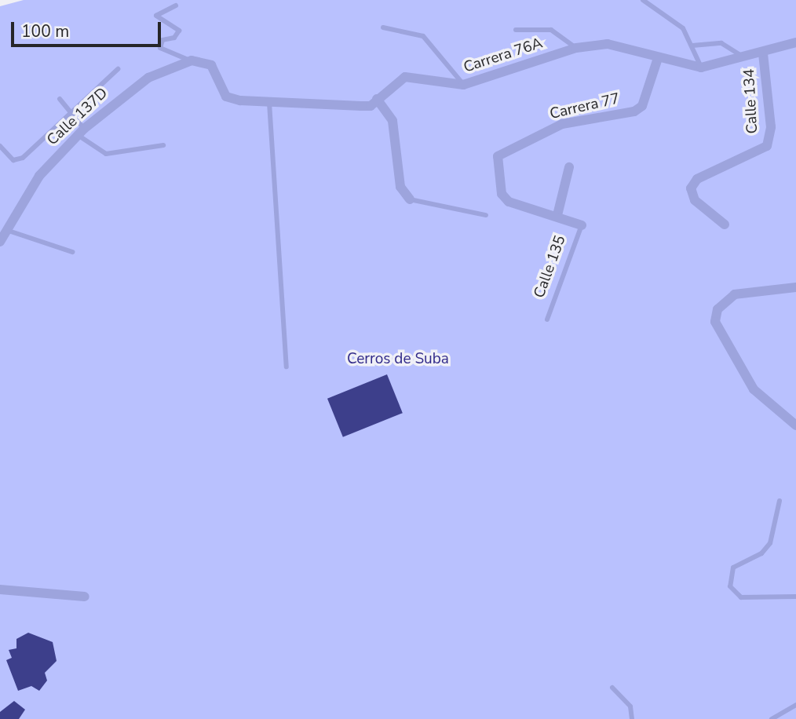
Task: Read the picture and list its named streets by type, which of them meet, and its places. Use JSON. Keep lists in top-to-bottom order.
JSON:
{
  "streets": {
    "street": [
      "Carrera 76A",
      "Calle 134",
      "Carrera 77",
      "Calle 137D"
    ],
    "lane": ["Calle 135"]
  },
  "crossings": [
    ["Carrera 76A", "Calle 134"],
    ["Carrera 76A", "Carrera 77"],
    ["Carrera 76A", "Calle 137D"]
  ],
  "parks": ["Cerros de Suba"],
  "scale_bar": "100 m"
}
